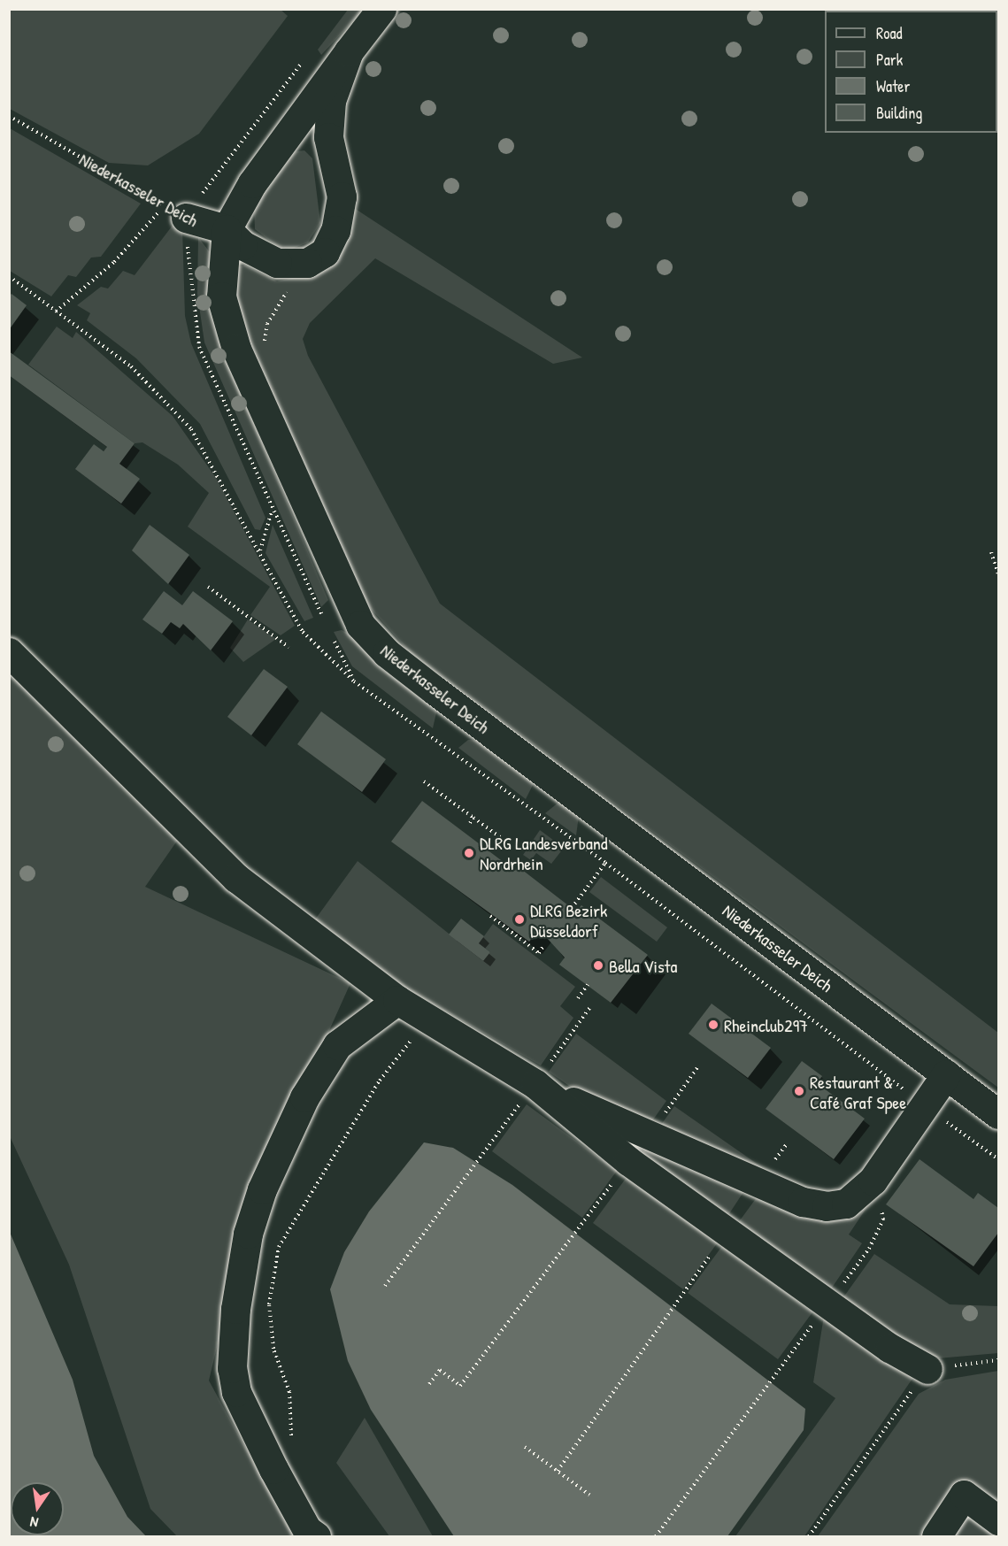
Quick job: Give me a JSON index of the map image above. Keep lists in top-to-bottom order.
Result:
{
  "streets": {
    "street": ["Niederkasseler Deich"]
  },
  "places": [
    "DLRG Landesverband Nordrhein",
    "DLRG Bezirk Düsseldorf",
    "Bella Vista",
    "Rheinclub297",
    "Restaurant & Café Graf Spee"
  ],
  "legend": [
    "Road",
    "Park",
    "Water",
    "Building"
  ],
  "north": "bottom"
}
